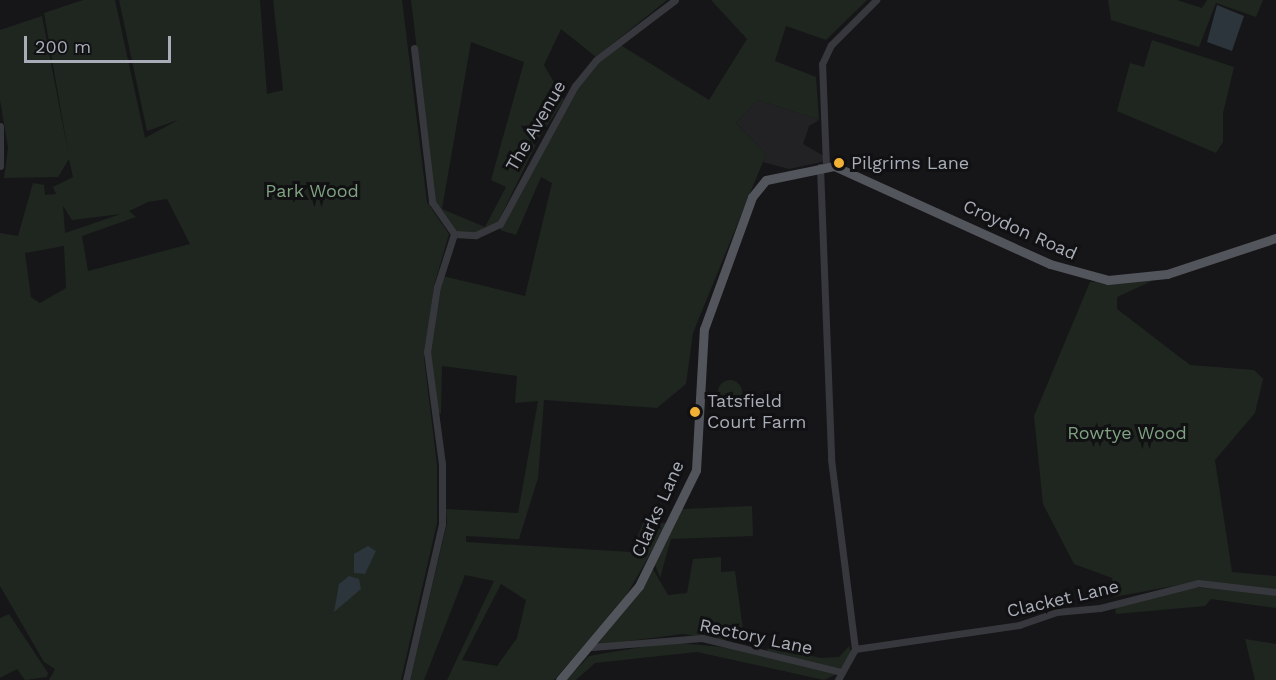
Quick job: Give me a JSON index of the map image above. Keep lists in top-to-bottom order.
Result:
{
  "streets": {
    "main road": ["Croydon Road", "Clarks Lane"],
    "street": ["The Avenue", "Clacket Lane", "Rectory Lane"]
  },
  "crossings": [
    ["Croydon Road", "Clarks Lane"],
    ["Clarks Lane", "Rectory Lane"]
  ],
  "parks": ["Park Wood", "Rowtye Wood"],
  "places": ["Pilgrims Lane", "Tatsfield Court Farm"],
  "scale_bar": "200 m"
}
